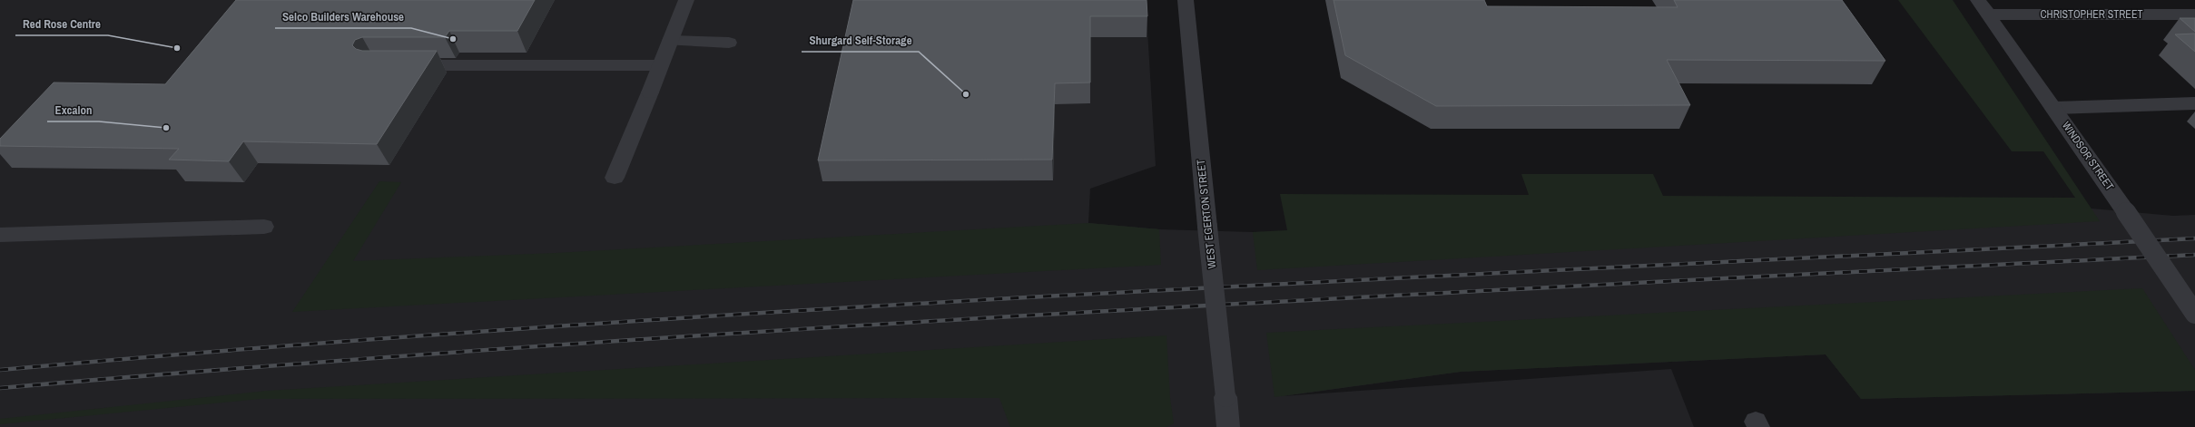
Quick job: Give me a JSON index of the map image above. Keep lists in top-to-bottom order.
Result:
{
  "streets": {
    "street": ["CHRISTOPHER STREET", "WINDSOR STREET", "WEST EGERTON STREET"]
  },
  "crossings": [
    ["CHRISTOPHER STREET", "WINDSOR STREET"]
  ],
  "places": [
    "Selco Builders Warehouse",
    "Red Rose Centre",
    "Shurgard Self-Storage",
    "Excalon"
  ]
}
